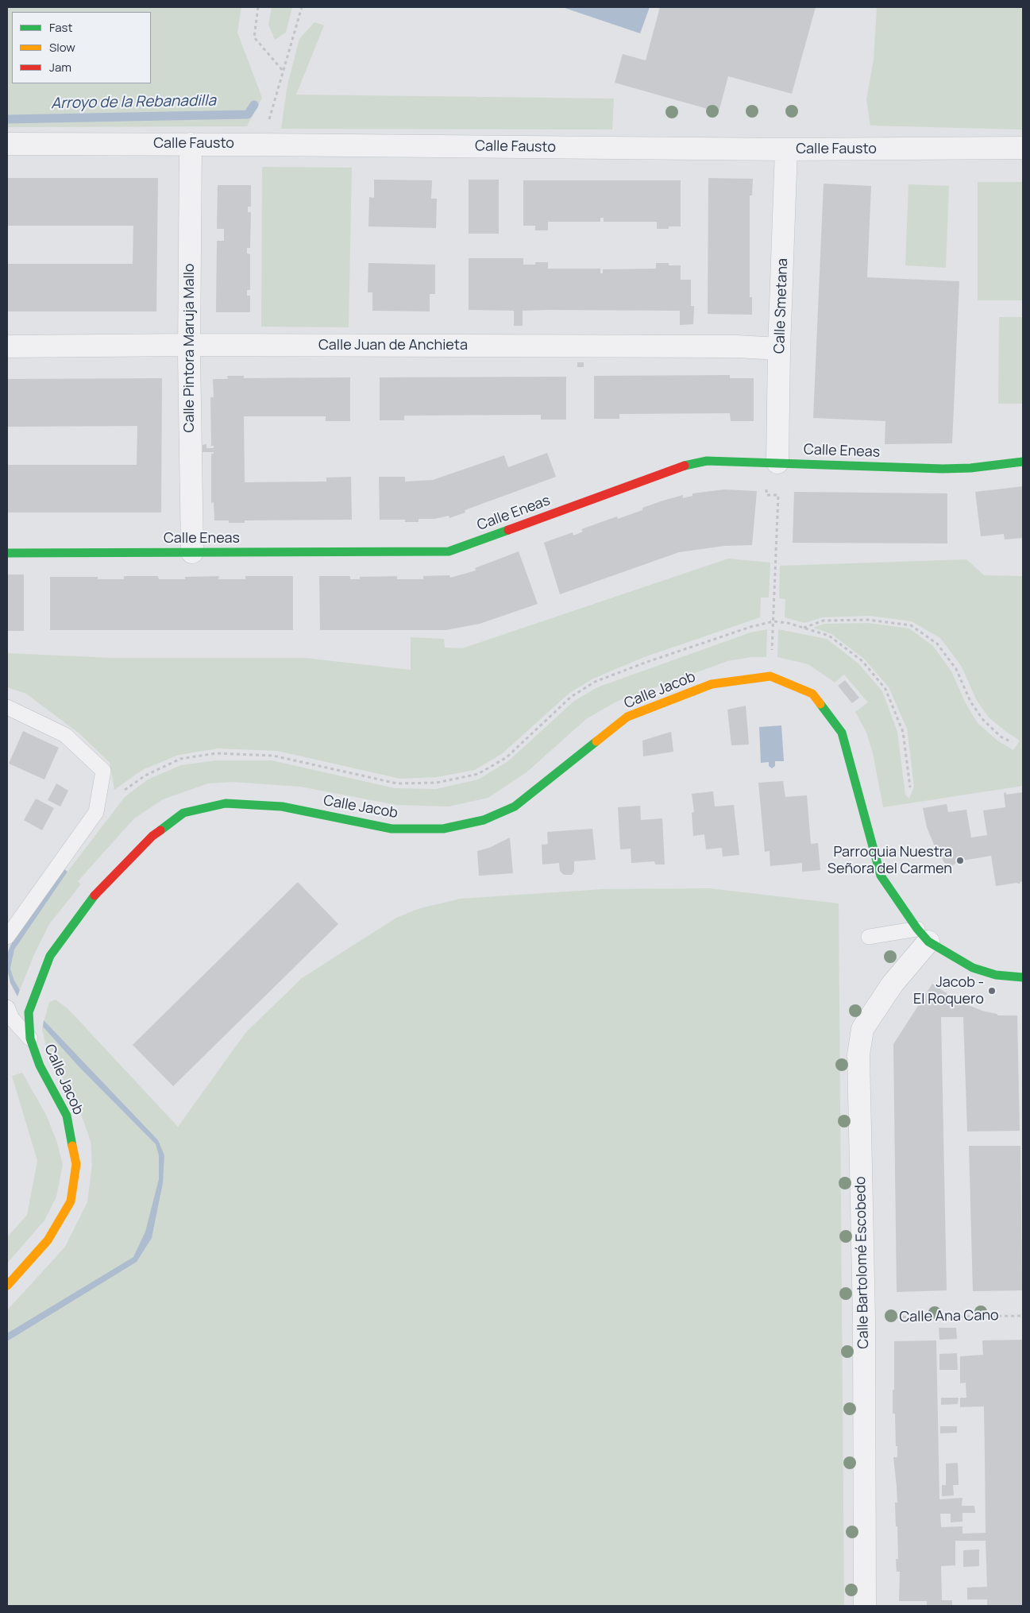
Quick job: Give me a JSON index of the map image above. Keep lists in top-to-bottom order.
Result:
{
  "streets": {
    "street": [
      "Calle Fausto",
      "Calle Smetana",
      "Calle Juan de Anchieta",
      "Calle Pintora Maruja Mallo",
      "Calle Eneas",
      "Calle Jacob",
      "Calle Bartolomé Escobedo"
    ],
    "path": ["Calle Ana Cano"]
  },
  "crossings": [
    ["Calle Fausto", "Calle Smetana"],
    ["Calle Fausto", "Calle Pintora Maruja Mallo"],
    ["Calle Smetana", "Calle Juan de Anchieta"],
    ["Calle Smetana", "Calle Eneas"],
    ["Calle Juan de Anchieta", "Calle Pintora Maruja Mallo"],
    ["Calle Pintora Maruja Mallo", "Calle Eneas"],
    ["Calle Jacob", "Calle Bartolomé Escobedo"]
  ],
  "water": ["Arroyo de la Rebanadilla"],
  "places": ["Parroquia Nuestra Señora del Carmen", "Jacob - El Roquero"],
  "legend": ["Fast", "Slow", "Jam"]
}
